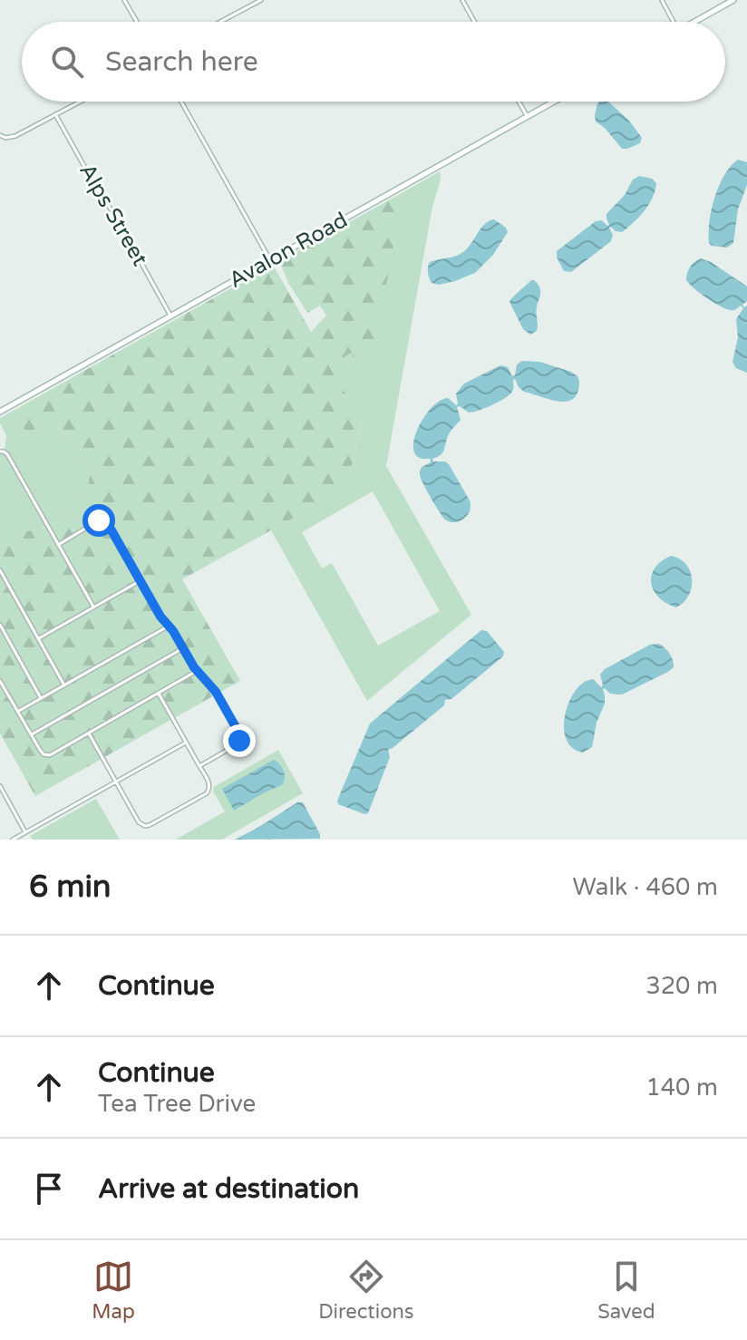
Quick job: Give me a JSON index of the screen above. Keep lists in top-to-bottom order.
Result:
{
  "streets": {
    "main road": ["Avalon Road"],
    "street": ["Alps Street"]
  },
  "crossings": [
    ["Alps Street", "Avalon Road"]
  ],
  "page": {
    "search": "Search here",
    "heading": ["6 min", "Walk · 460 m"],
    "list": [
      ["Continue", "320 m"],
      ["Continue", "Tea Tree Drive", "140 m"],
      "Arrive at destination"
    ],
    "nav": ["Map", "Directions", "Saved"]
  }
}
